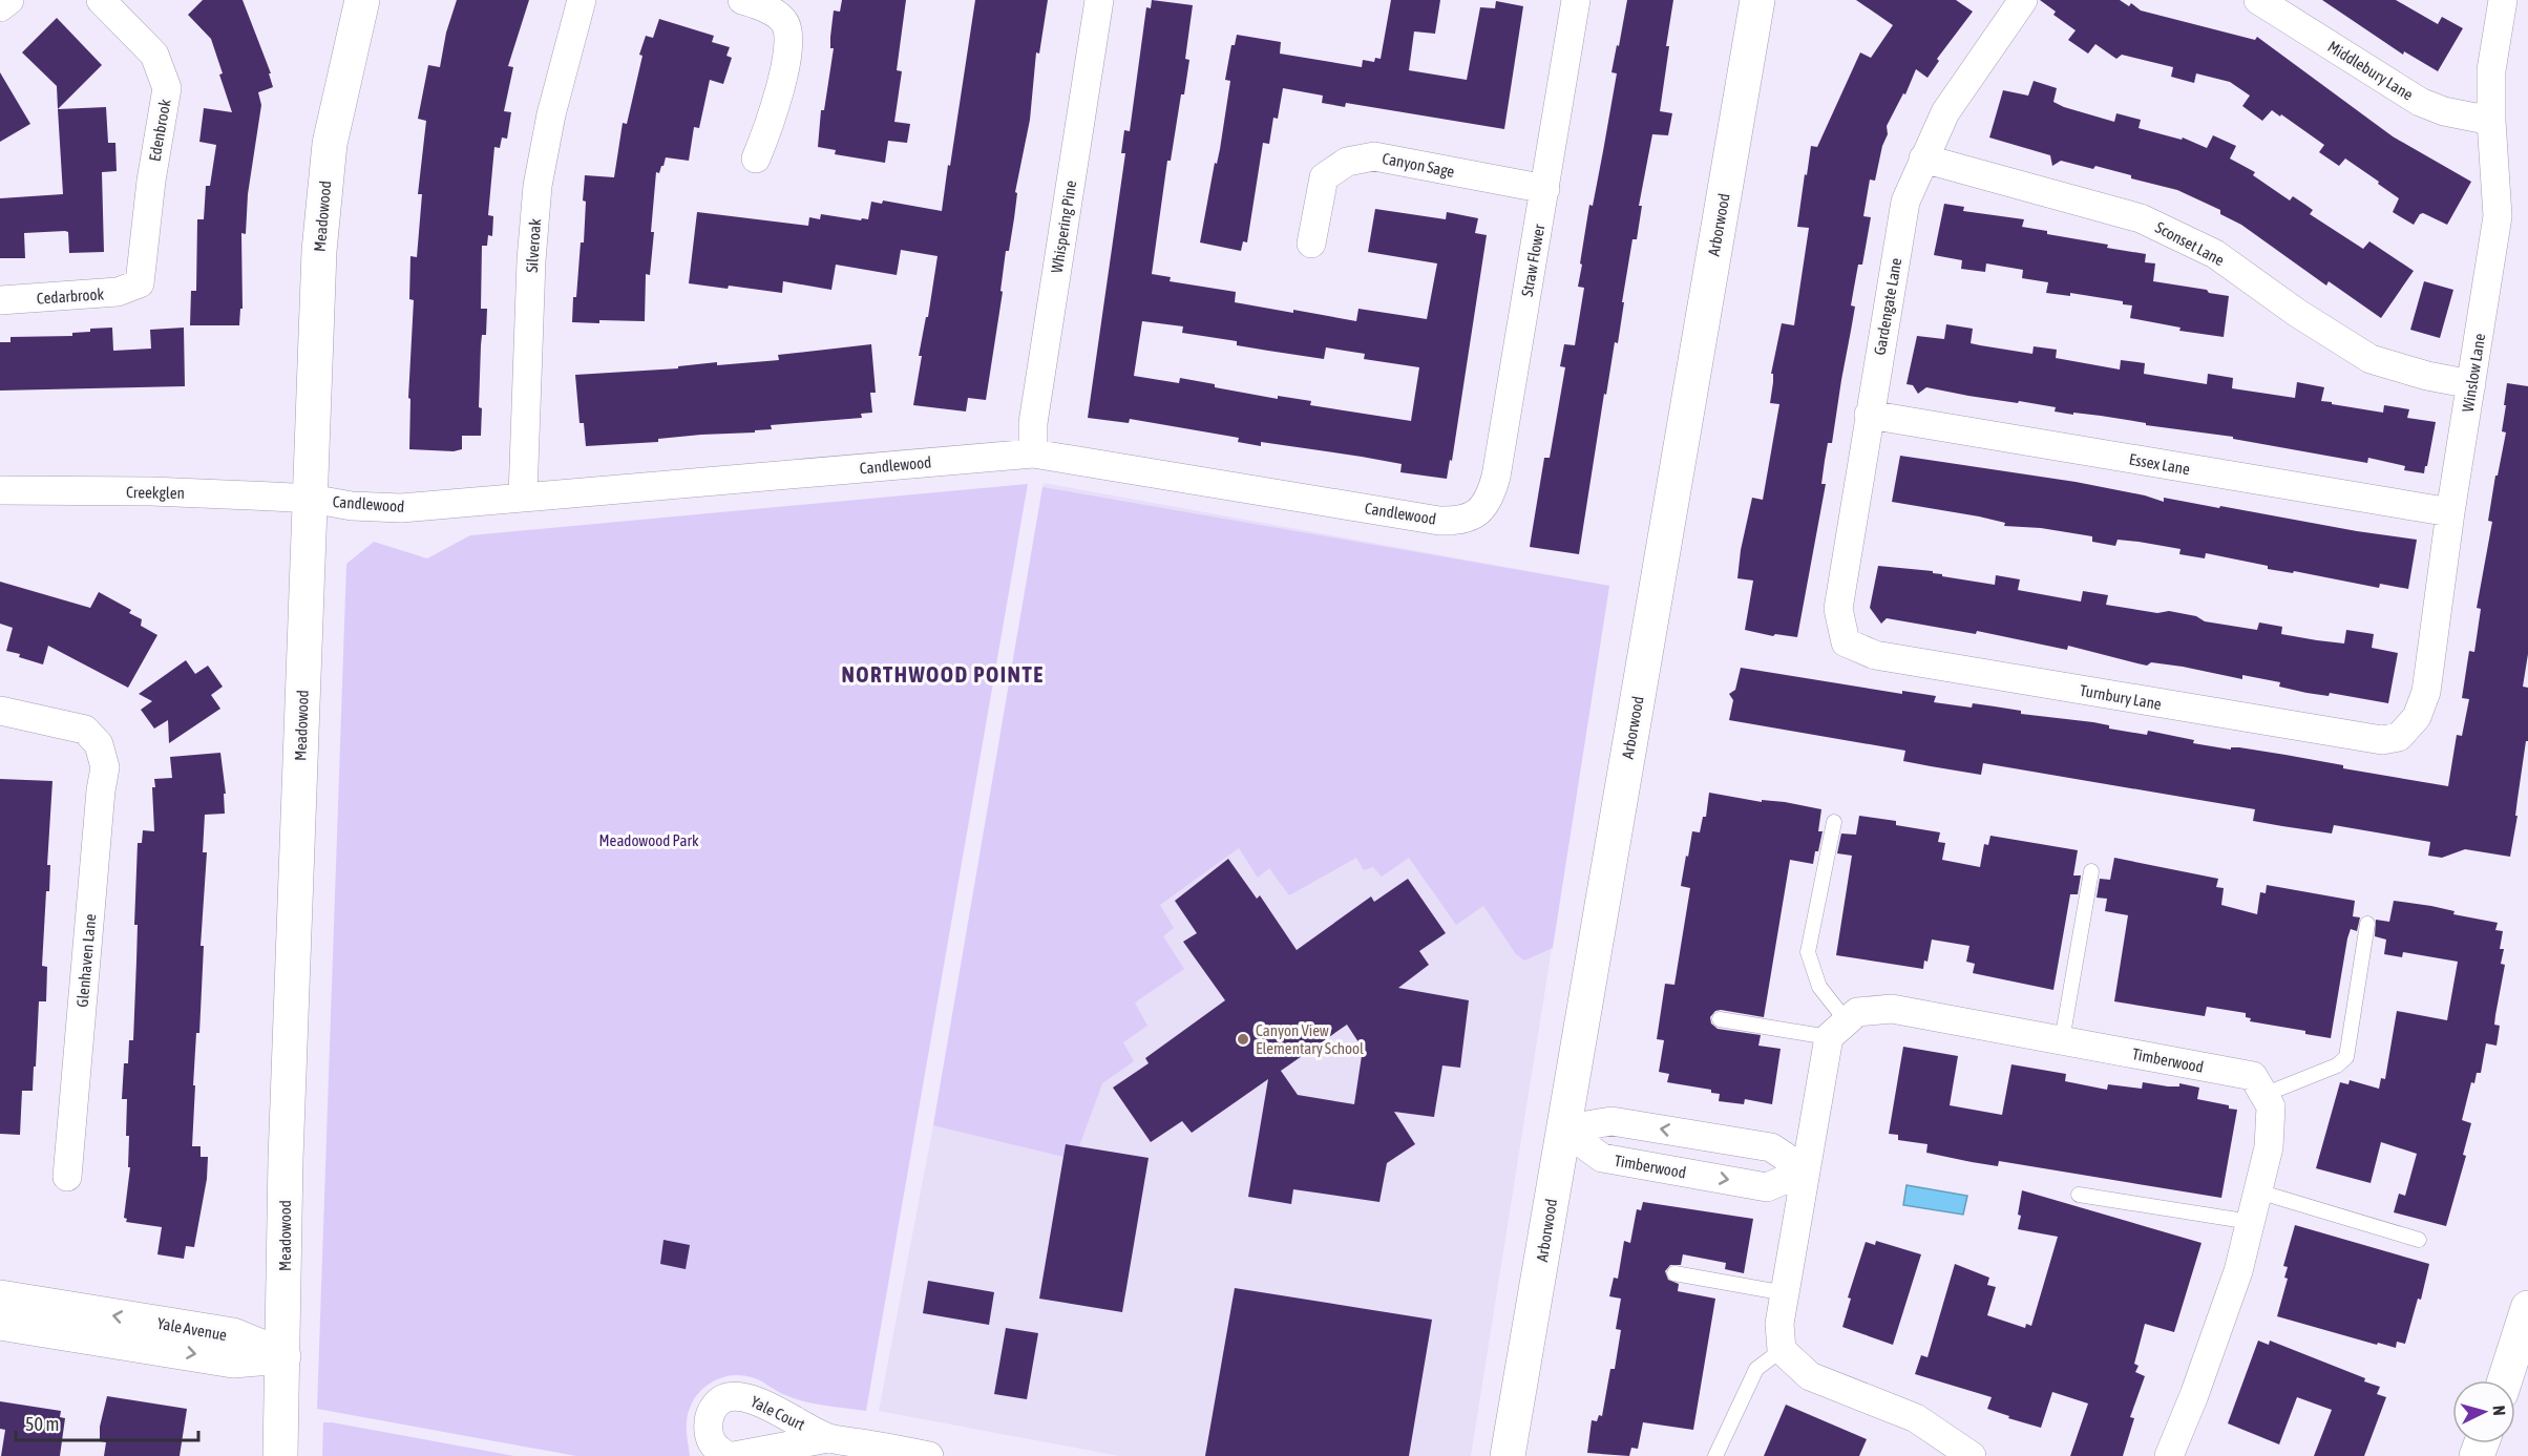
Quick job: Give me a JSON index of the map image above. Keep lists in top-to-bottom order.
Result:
{
  "streets": {
    "main road": ["Meadowood", "Arborwood", "Yale Avenue"],
    "street": [
      "Middlebury Lane",
      "Edenbrook",
      "Canyon Sage",
      "Whispering Pine",
      "Sconset Lane",
      "Silveroak",
      "Straw Flower",
      "Cedarbrook",
      "Gardengate Lane",
      "Winslow Lane",
      "Essex Lane",
      "Candlewood",
      "Creekglen",
      "Turnbury Lane",
      "Glenhaven Lane",
      "Timberwood",
      "Yale Court"
    ]
  },
  "crossings": [
    ["Middlebury Lane", "Winslow Lane"],
    ["Edenbrook", "Cedarbrook"],
    ["Canyon Sage", "Straw Flower"],
    ["Meadowood", "Candlewood"],
    ["Meadowood", "Creekglen"],
    ["Meadowood", "Yale Avenue"],
    ["Arborwood", "Timberwood"],
    ["Whispering Pine", "Candlewood"],
    ["Sconset Lane", "Gardengate Lane"],
    ["Sconset Lane", "Winslow Lane"],
    ["Silveroak", "Candlewood"],
    ["Straw Flower", "Candlewood"],
    ["Gardengate Lane", "Essex Lane"],
    ["Gardengate Lane", "Turnbury Lane"],
    ["Winslow Lane", "Essex Lane"],
    ["Winslow Lane", "Turnbury Lane"],
    ["Candlewood", "Creekglen"]
  ],
  "districts": ["NORTHWOOD POINTE"],
  "parks": ["Meadowood Park"],
  "places": ["Canyon View Elementary School"],
  "scale_bar": "50 m",
  "north": "right"
}
